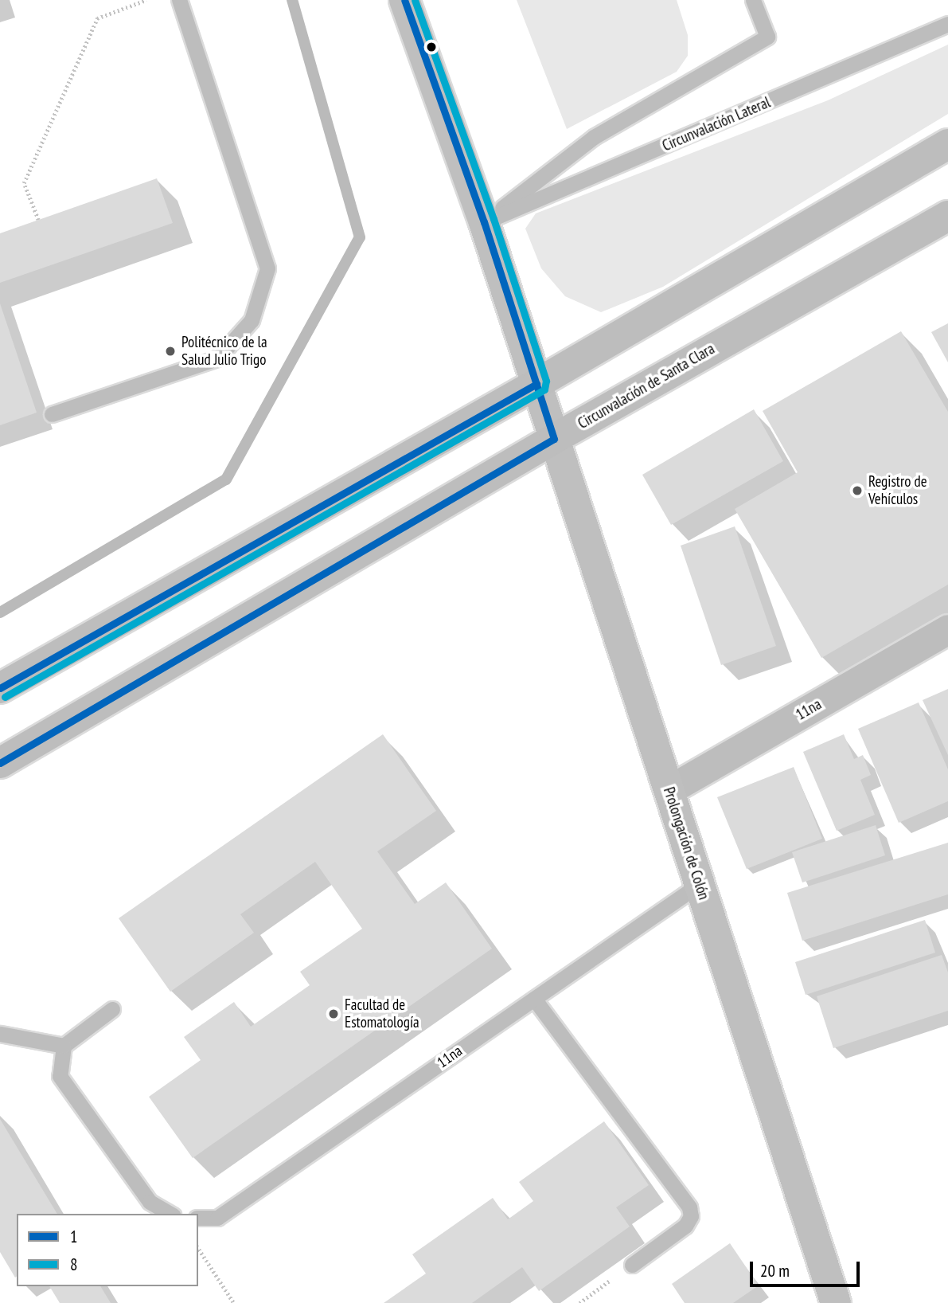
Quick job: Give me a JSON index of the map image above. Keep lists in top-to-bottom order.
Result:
{
  "streets": {
    "highway": ["Circunvalación de Santa Clara"],
    "main road": ["Prolongación de Colón"],
    "street": ["11na"],
    "lane": ["Circunvalación Lateral"]
  },
  "crossings": [
    ["Circunvalación Lateral", "Prolongación de Colón"],
    ["Circunvalación de Santa Clara", "Prolongación de Colón"],
    ["11na", "Prolongación de Colón"]
  ],
  "places": ["Politécnico de la Salud Julio Trigo", "Registro de Vehículos", "Facultad de Estomatología"],
  "lines": ["transit line 1", "transit line 8"],
  "legend": ["1", "8"],
  "scale_bar": "20 m"
}
